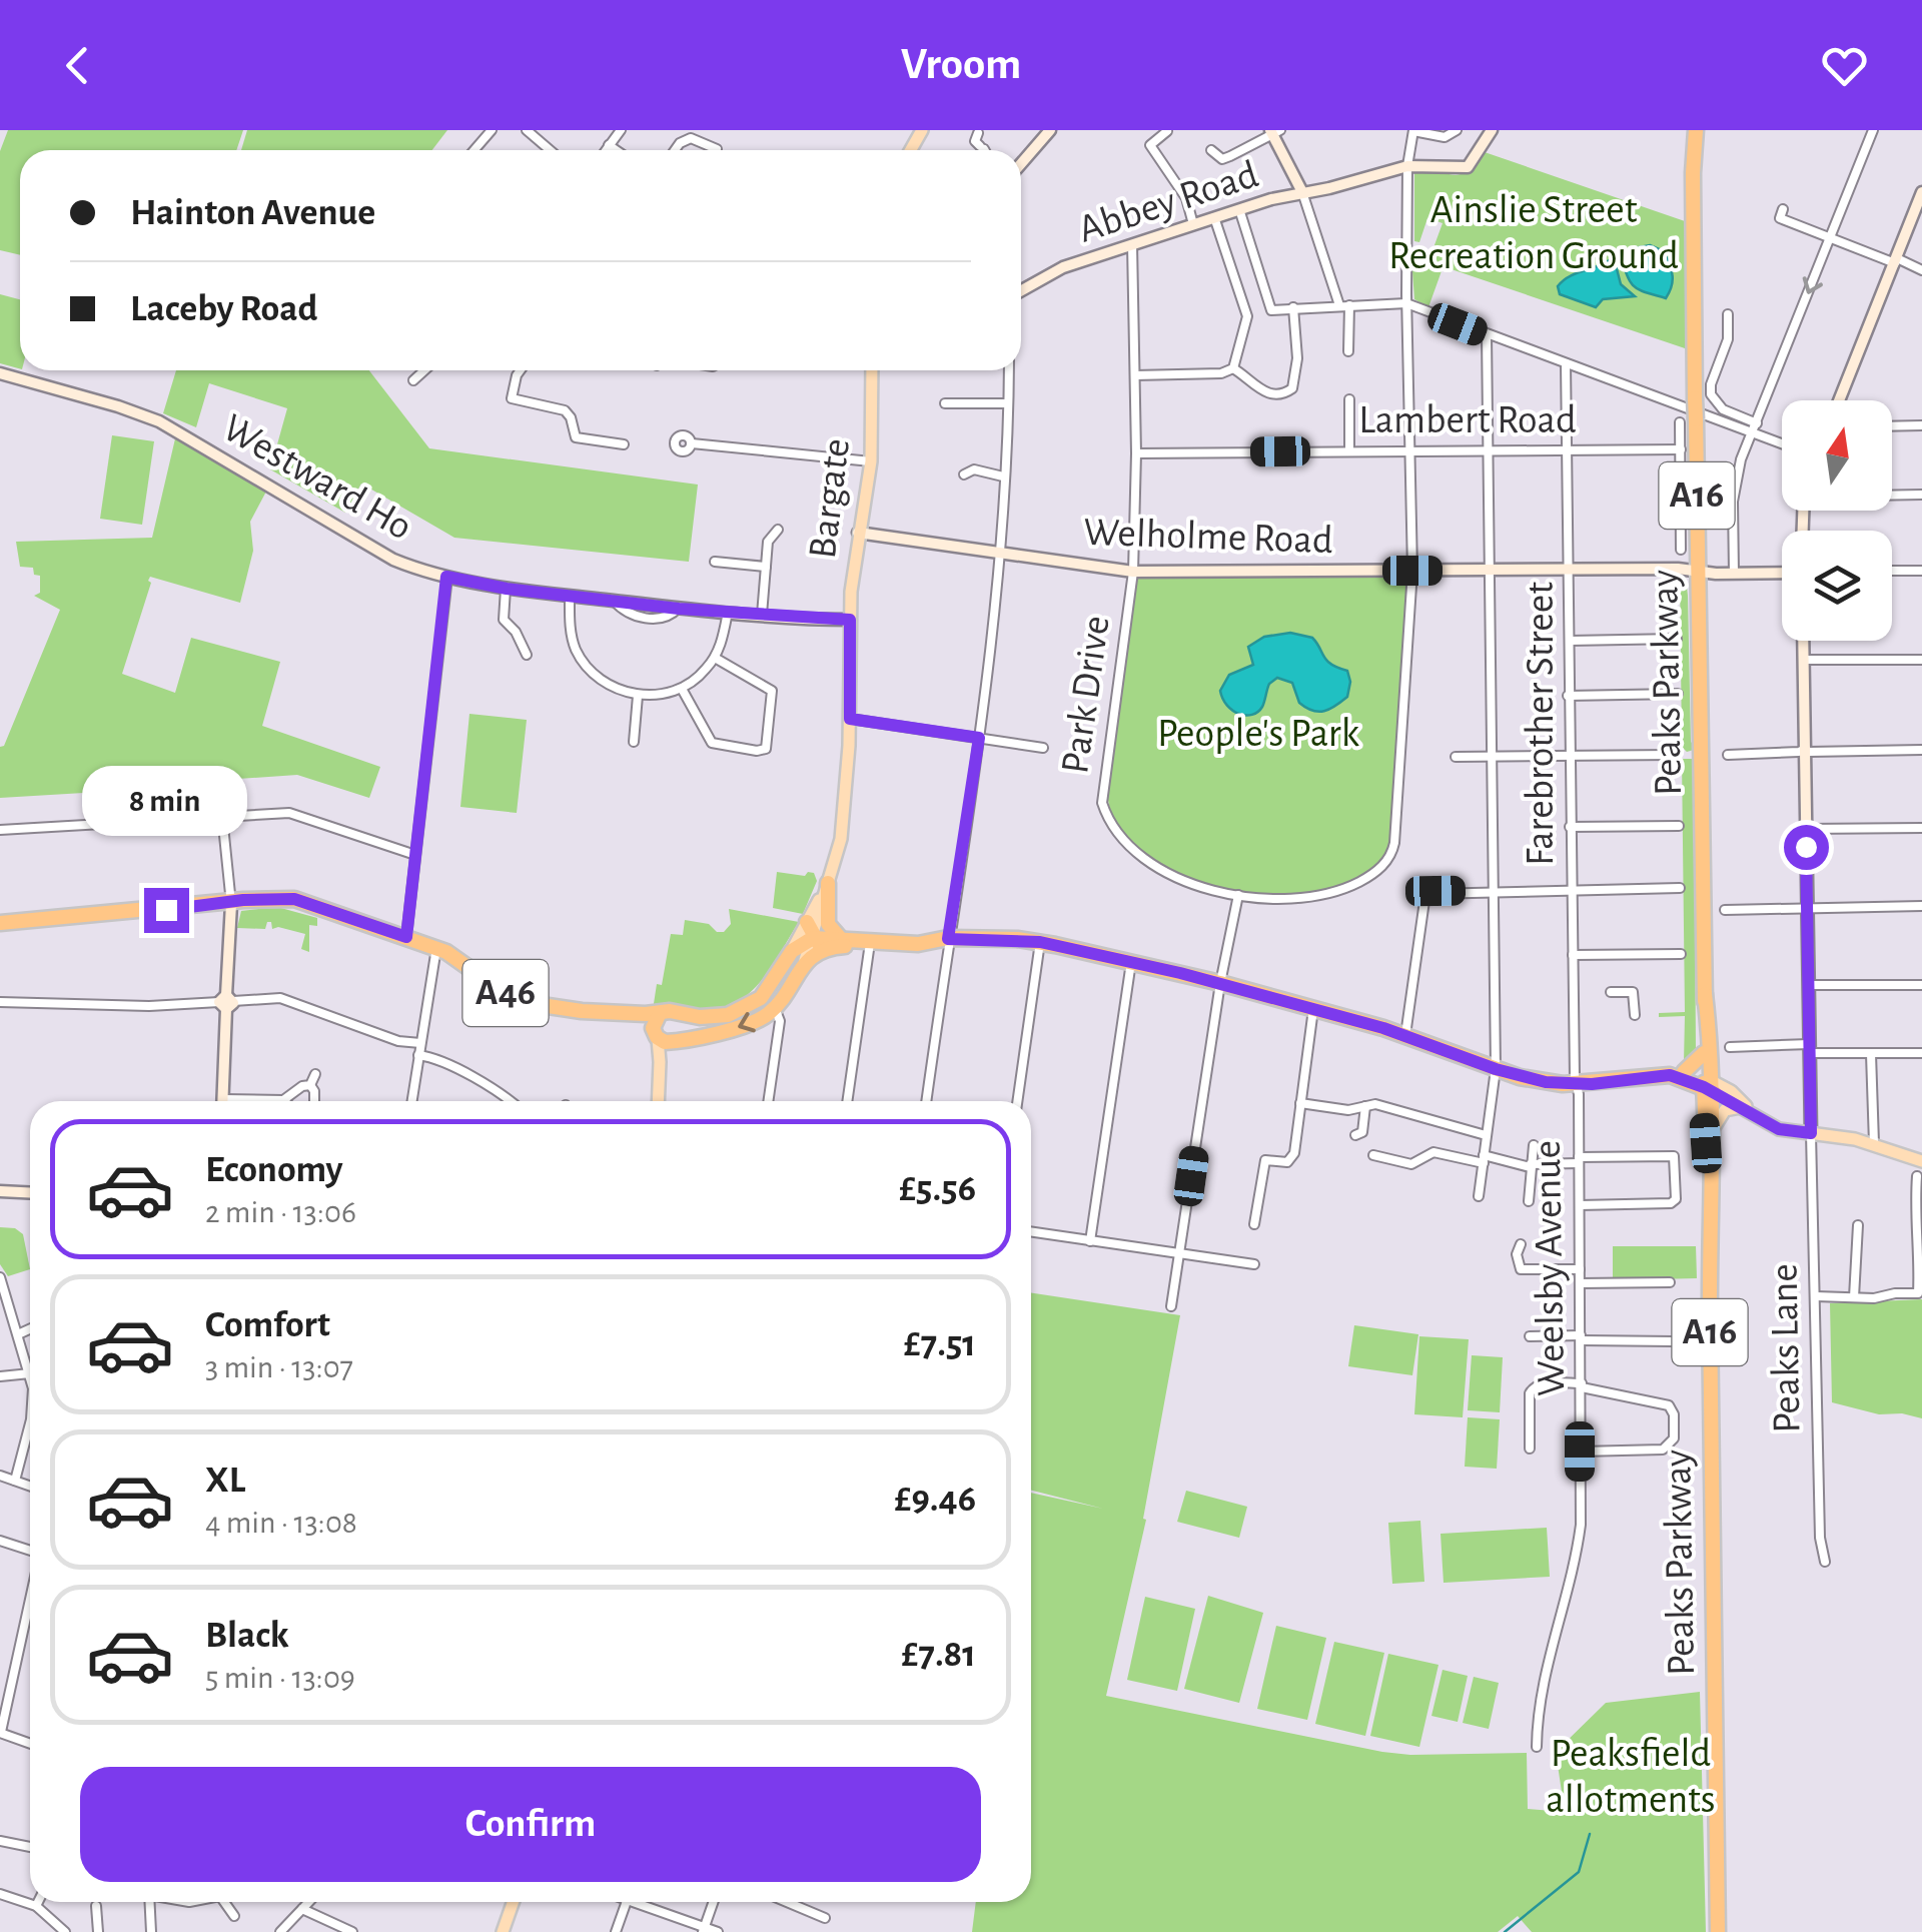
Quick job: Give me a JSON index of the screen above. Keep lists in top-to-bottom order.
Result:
{
  "streets": {
    "highway": [
      "A16",
      "Bargate",
      "Peaks Parkway",
      "A46"
    ],
    "main road": ["Abbey Road", "Westward Ho", "Welholme Road"],
    "street": [
      "Lambert Road",
      "Park Drive",
      "Farebrother Street",
      "Weelsby Avenue",
      "Peaks Lane"
    ]
  },
  "crossings": [
    ["Lambert Road", "Farebrother Street"],
    ["Westward Ho", "Bargate"],
    ["Bargate", "Welholme Road"],
    ["Bargate", "A46"],
    ["Welholme Road", "Peaks Parkway"],
    ["Welholme Road", "Park Drive"],
    ["Welholme Road", "Farebrother Street"],
    ["Farebrother Street", "Weelsby Avenue"]
  ],
  "parks": ["Ainslie Street Recreation Ground", "People's Park", "Peaksfield allotments"],
  "north": "top",
  "page": {
    "header": "Vroom",
    "banner": ["Hainton Avenue", "Laceby Road"],
    "bubble": "8 min",
    "list": [
      {
        "name": "Economy",
        "note": "2 min · 13:06",
        "value": "£5.56"
      },
      {
        "name": "Comfort",
        "note": "3 min · 13:07",
        "value": "£7.51"
      },
      {
        "name": "XL",
        "note": "4 min · 13:08",
        "value": "£9.46"
      },
      {
        "name": "Black",
        "note": "5 min · 13:09",
        "value": "£7.81"
      }
    ],
    "buttons": "Confirm"
  }
}
